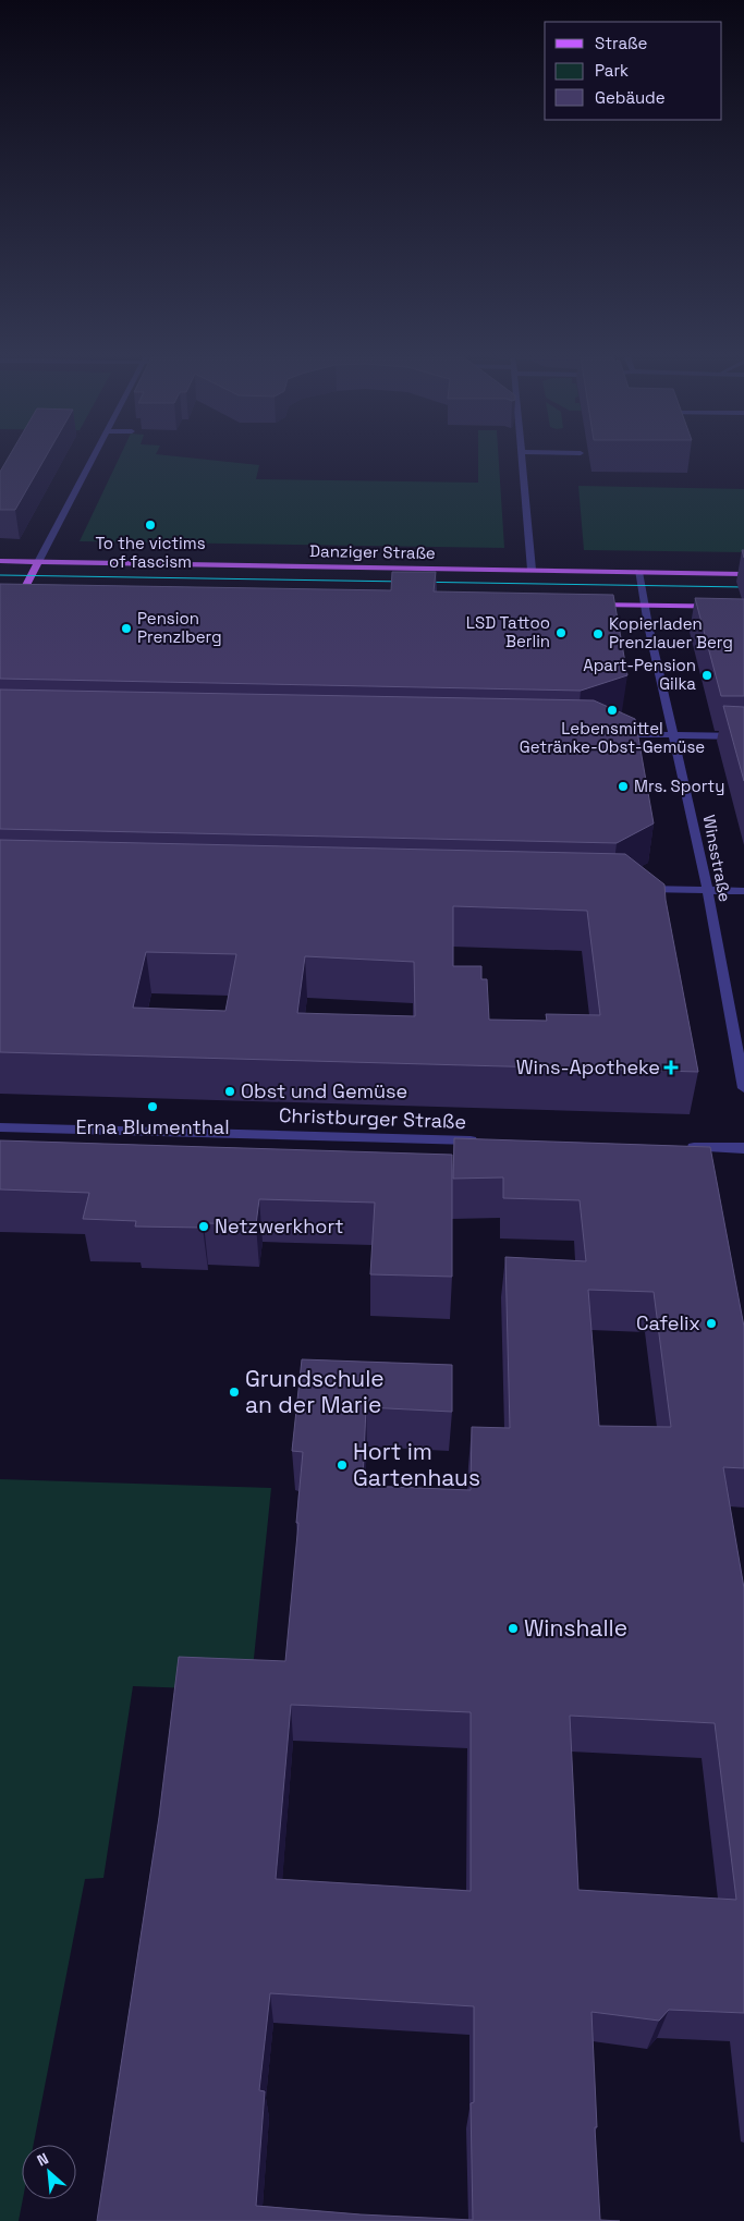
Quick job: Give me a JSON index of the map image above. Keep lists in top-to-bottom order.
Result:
{
  "streets": {
    "main road": ["Danziger Straße"],
    "street": ["Winsstraße", "Christburger Straße"]
  },
  "crossings": [
    ["Danziger Straße", "Winsstraße"]
  ],
  "places": {
    "other": [
      "To the victims of fascism",
      "Pension Prenzlberg",
      "LSD Tattoo Berlin",
      "Kopierladen Prenzlauer Berg",
      "Apart-Pension Gilka",
      "Lebensmittel Getränke-Obst-Gemüse",
      "Mrs. Sporty",
      "Obst und Gemüse",
      "Erna Blumenthal",
      "Netzwerkhort",
      "Cafelix",
      "Grundschule an der Marie",
      "Hort im Gartenhaus",
      "Winshalle"
    ],
    "health": ["Wins-Apotheke"]
  },
  "legend": ["Straße", "Park", "Gebäude"],
  "north": "top left"
}
